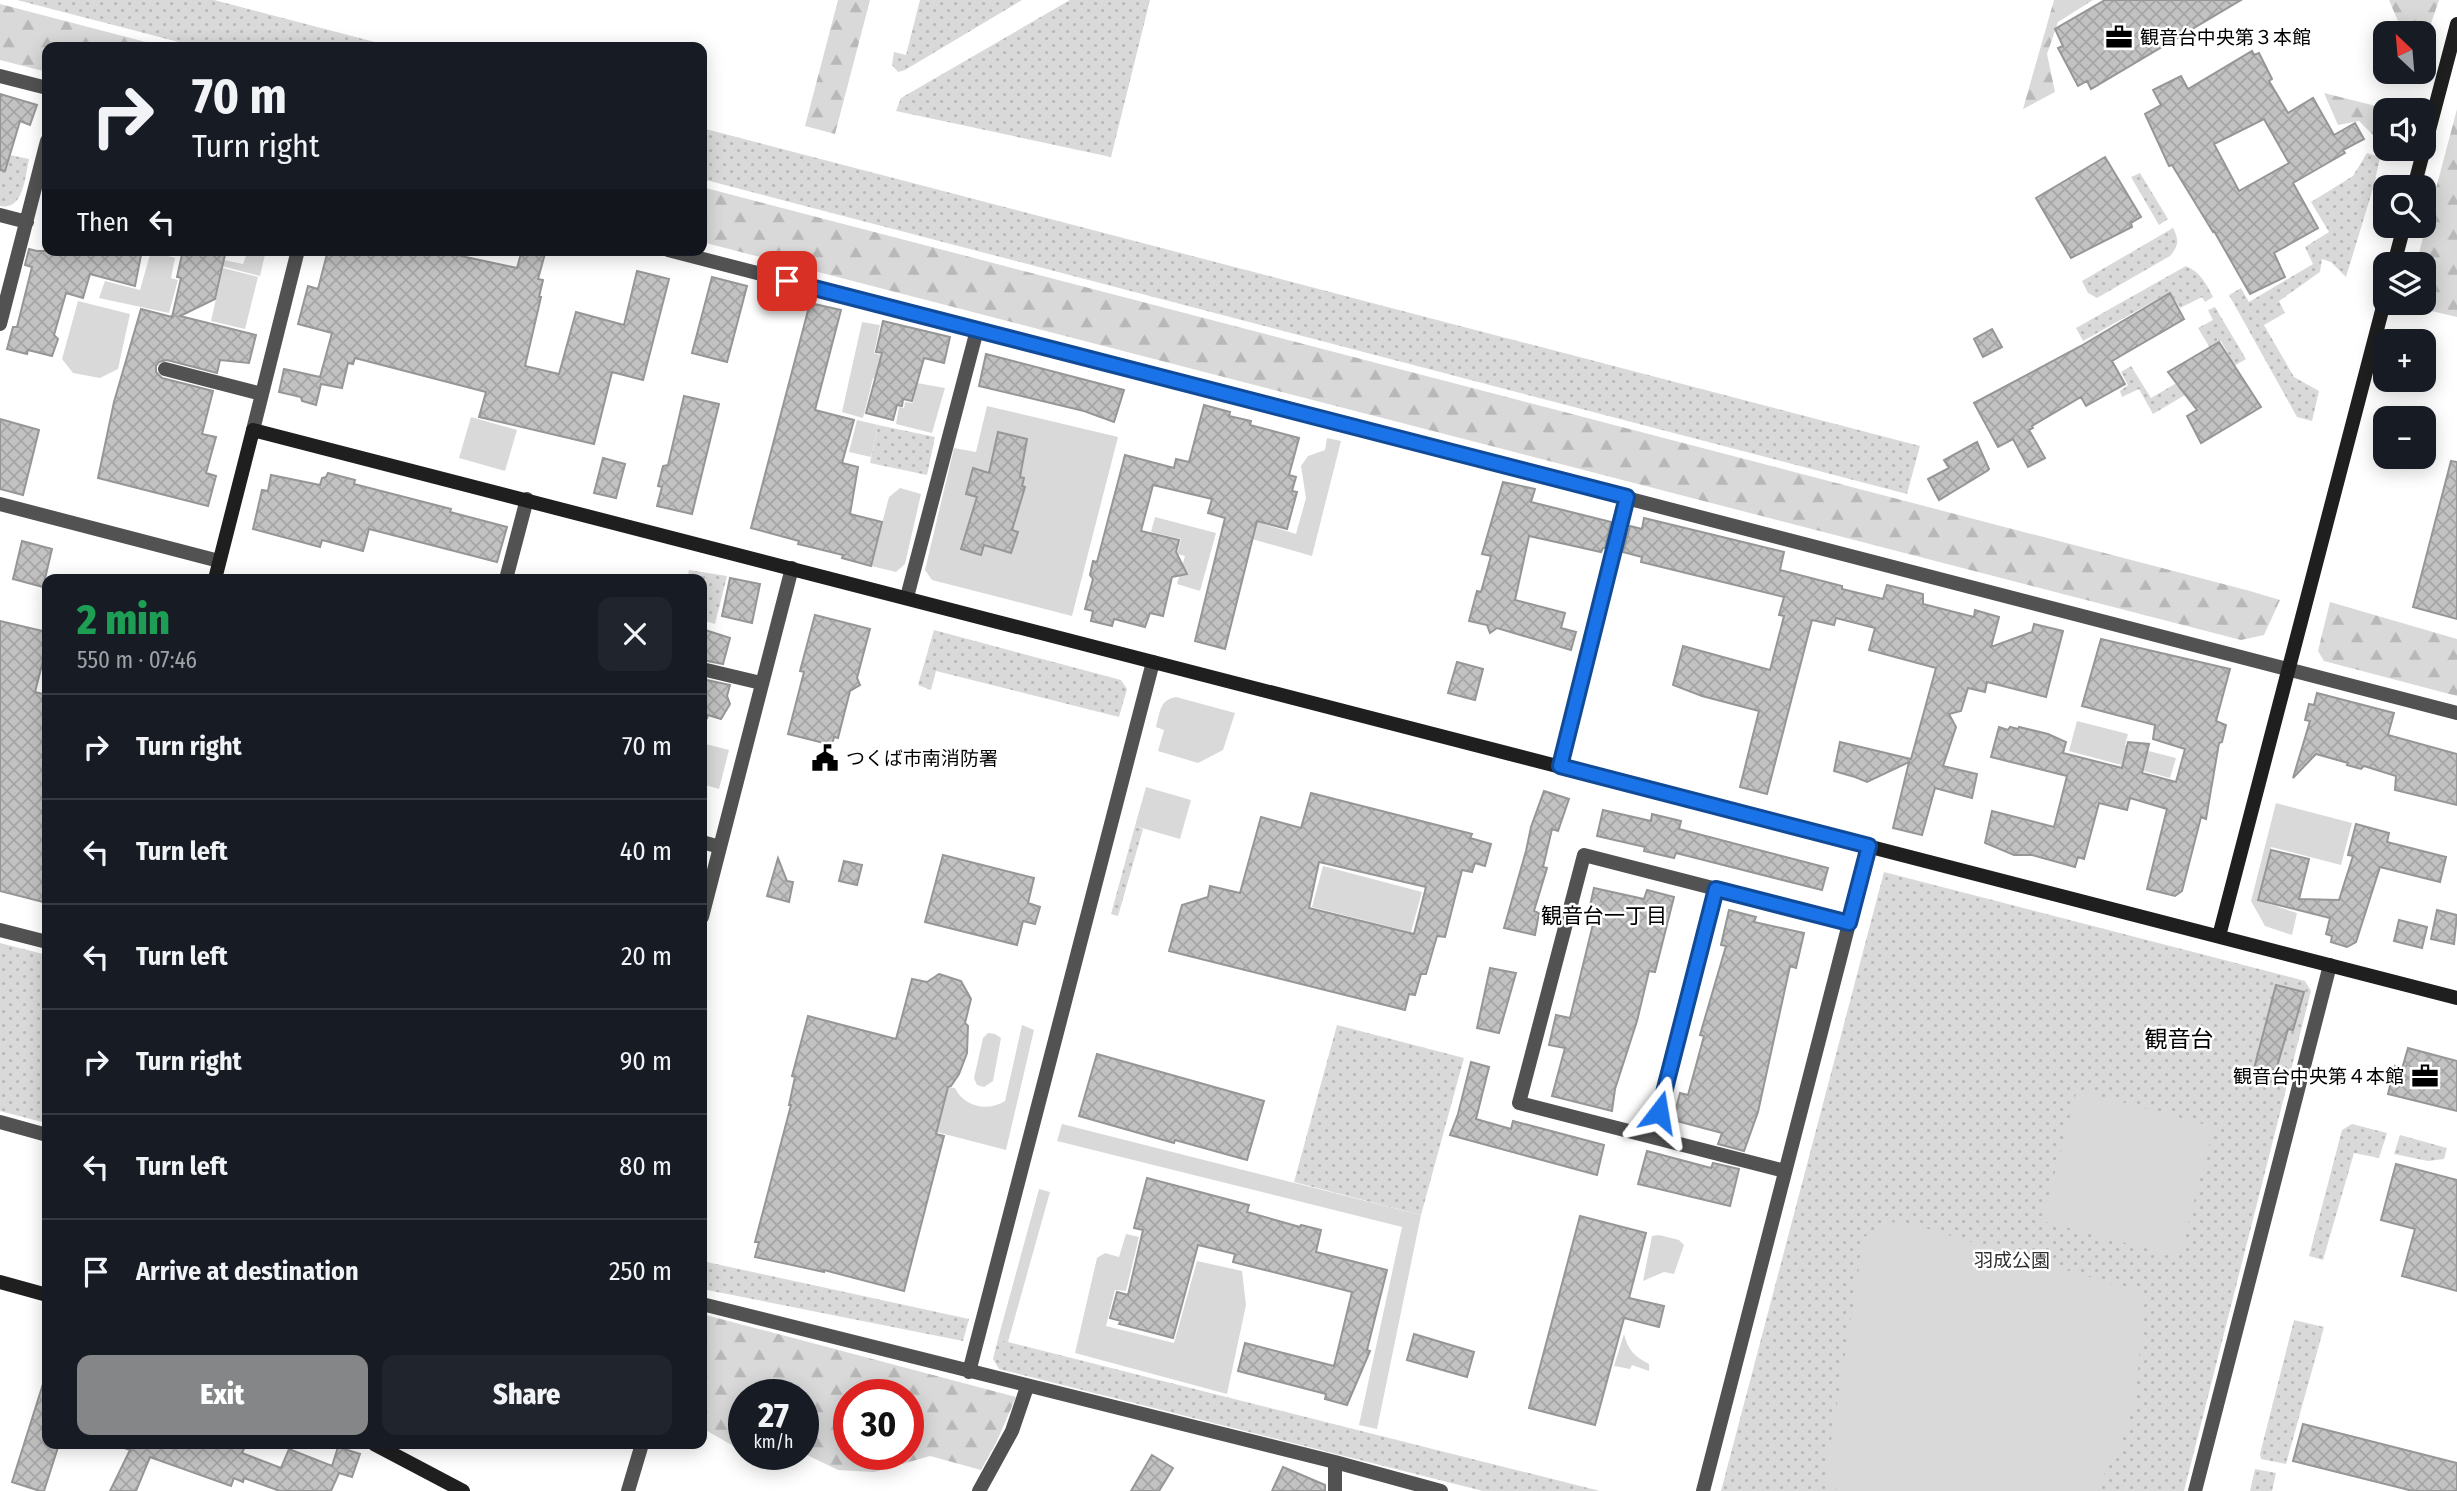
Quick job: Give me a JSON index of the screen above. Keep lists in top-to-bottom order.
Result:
{
  "districts": ["観音台一丁目", "観音台"],
  "parks": ["羽成公園"],
  "places": {
    "office": ["観音台中央第３本館", "観音台中央第４本館"],
    "public building": ["つくば市南消防署"]
  },
  "north": "top left",
  "page": {
    "map_buttons": ["+", "−"],
    "turn": ["70 m", "Turn right"],
    "then": "Then",
    "heading": ["2 min", "550 m · 07:46"],
    "list": [
      {
        "name": "Turn right",
        "value": "70 m"
      },
      {
        "name": "Turn left",
        "value": "40 m"
      },
      {
        "name": "Turn left",
        "value": "20 m"
      },
      {
        "name": "Turn right",
        "value": "90 m"
      },
      {
        "name": "Turn left",
        "value": "80 m"
      },
      {
        "name": "Arrive at destination",
        "value": "250 m"
      }
    ],
    "buttons": ["Exit", "Share"],
    "speed": "27 km/h",
    "limit": "30"
  }
}
